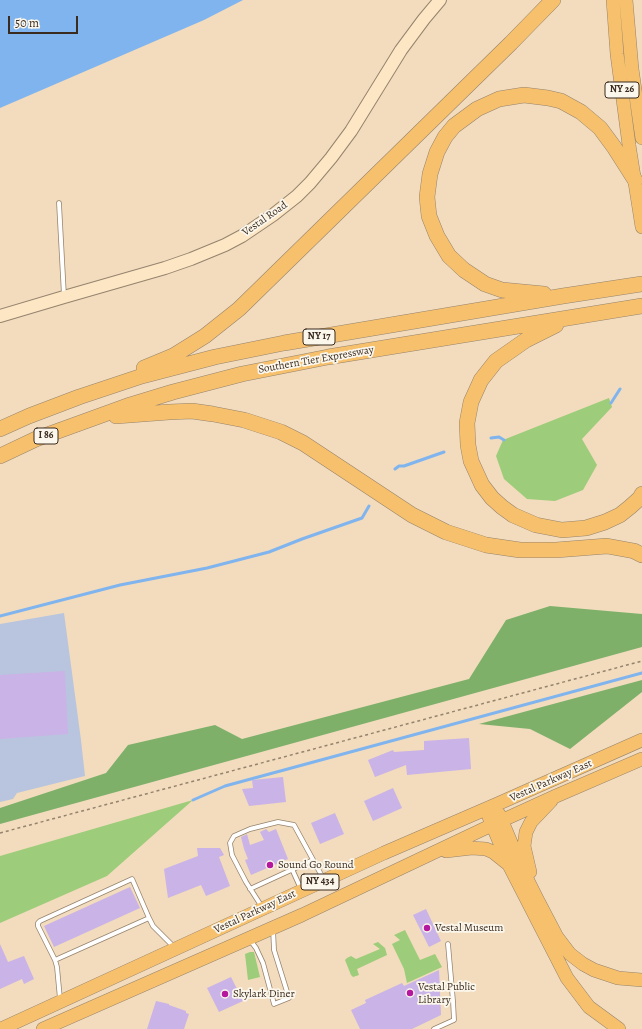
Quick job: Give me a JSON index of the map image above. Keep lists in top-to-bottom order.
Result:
{
  "streets": {
    "highway": ["NY 17", "Southern Tier Expressway", "I 86"],
    "main road": ["NY 26", "Vestal Parkway East", "NY 434"],
    "street": ["Vestal Road"]
  },
  "places": [
    "Sound Go Round",
    "Vestal Museum",
    "Vestal Public Library",
    "Skylark Diner"
  ],
  "scale_bar": "50 m"
}
